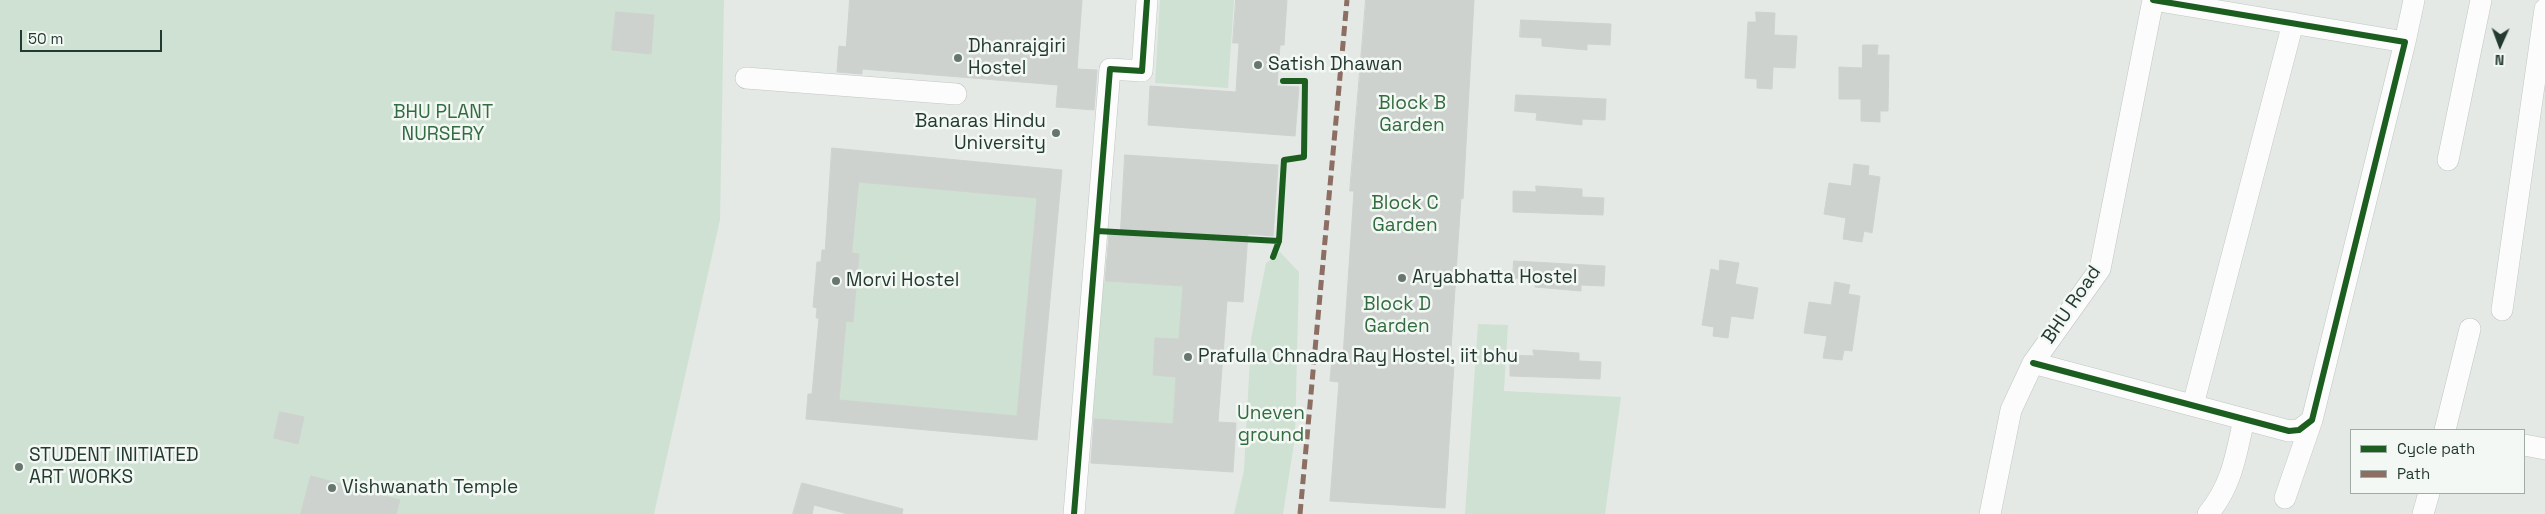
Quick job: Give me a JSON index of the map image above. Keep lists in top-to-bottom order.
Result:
{
  "streets": {
    "street": ["BHU Road"]
  },
  "parks": [
    "Block B Garden",
    "BHU PLANT NURSERY",
    "Block C Garden",
    "Block D Garden",
    "Uneven ground"
  ],
  "places": [
    "Dhanrajgiri Hostel",
    "Satish Dhawan",
    "Banaras Hindu University",
    "Aryabhatta Hostel",
    "Morvi Hostel",
    "Prafulla Chnadra Ray Hostel, iit bhu",
    "STUDENT INITIATED ART WORKS",
    "Vishwanath Temple"
  ],
  "legend": ["Cycle path", "Path"],
  "scale_bar": "50 m",
  "north": "bottom"
}
